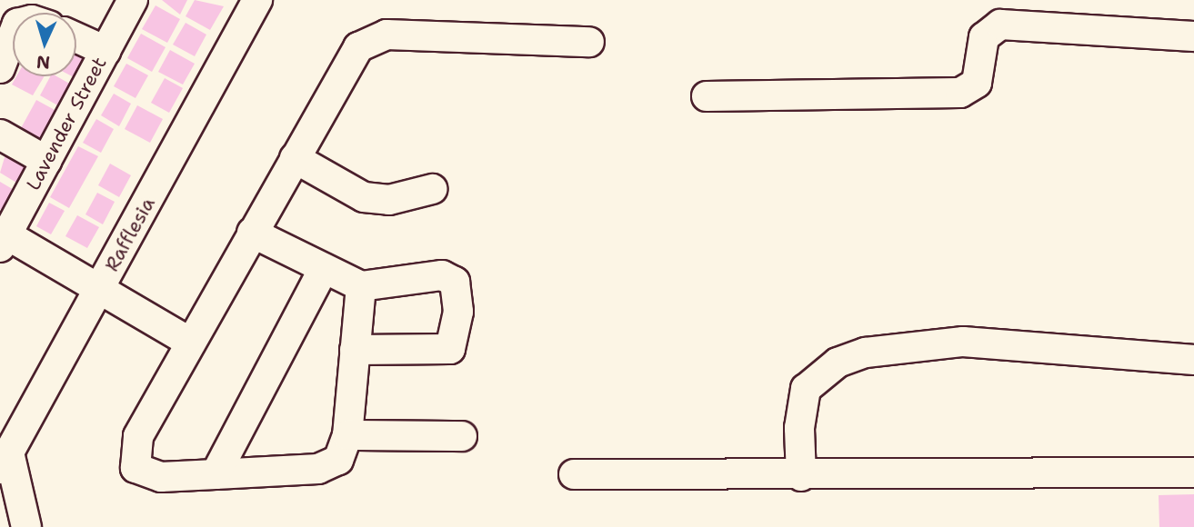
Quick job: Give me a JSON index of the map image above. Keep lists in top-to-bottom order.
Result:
{
  "streets": {
    "street": ["Lavender Street", "Rafflesia"]
  },
  "north": "bottom"
}
